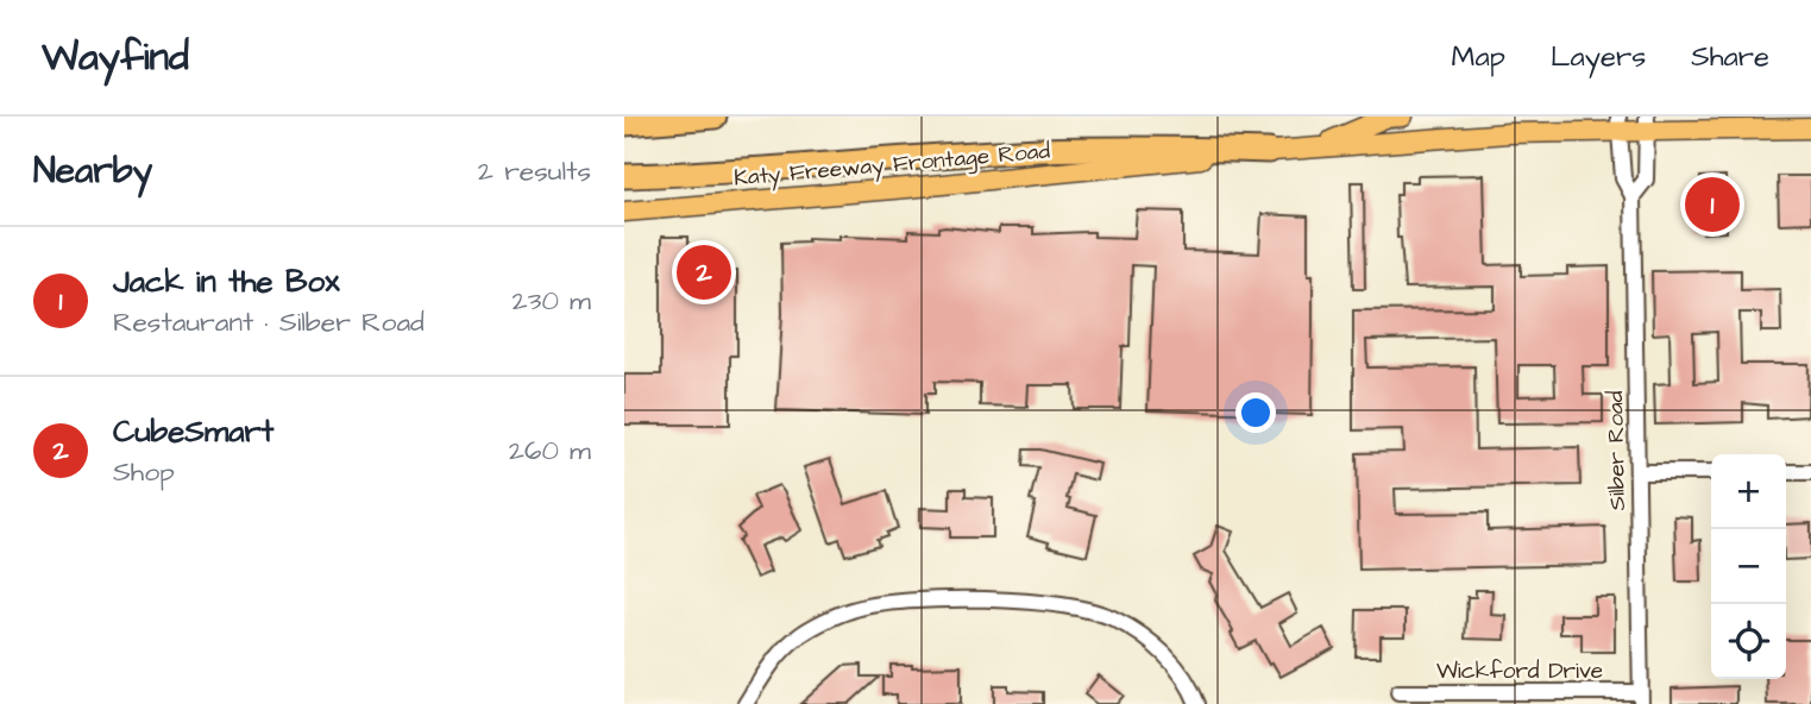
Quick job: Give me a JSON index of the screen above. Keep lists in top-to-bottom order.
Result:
{
  "streets": {
    "main road": ["Katy Freeway Frontage Road"],
    "street": ["Silber Road", "Wickford Drive"]
  },
  "crossings": [
    ["Katy Freeway Frontage Road", "Silber Road"],
    ["Silber Road", "Wickford Drive"]
  ],
  "page": {
    "header": "Wayfind",
    "nav": ["Map", "Layers", "Share"],
    "heading": ["Nearby", "2 results"],
    "pins": ["1", "2"],
    "list": [
      {
        "mark": "1",
        "name": "Jack in the Box",
        "note": "Restaurant · Silber Road",
        "value": "230 m"
      },
      {
        "mark": "2",
        "name": "CubeSmart",
        "note": "Shop",
        "value": "260 m"
      }
    ],
    "map_buttons": ["+", "−"]
  }
}
